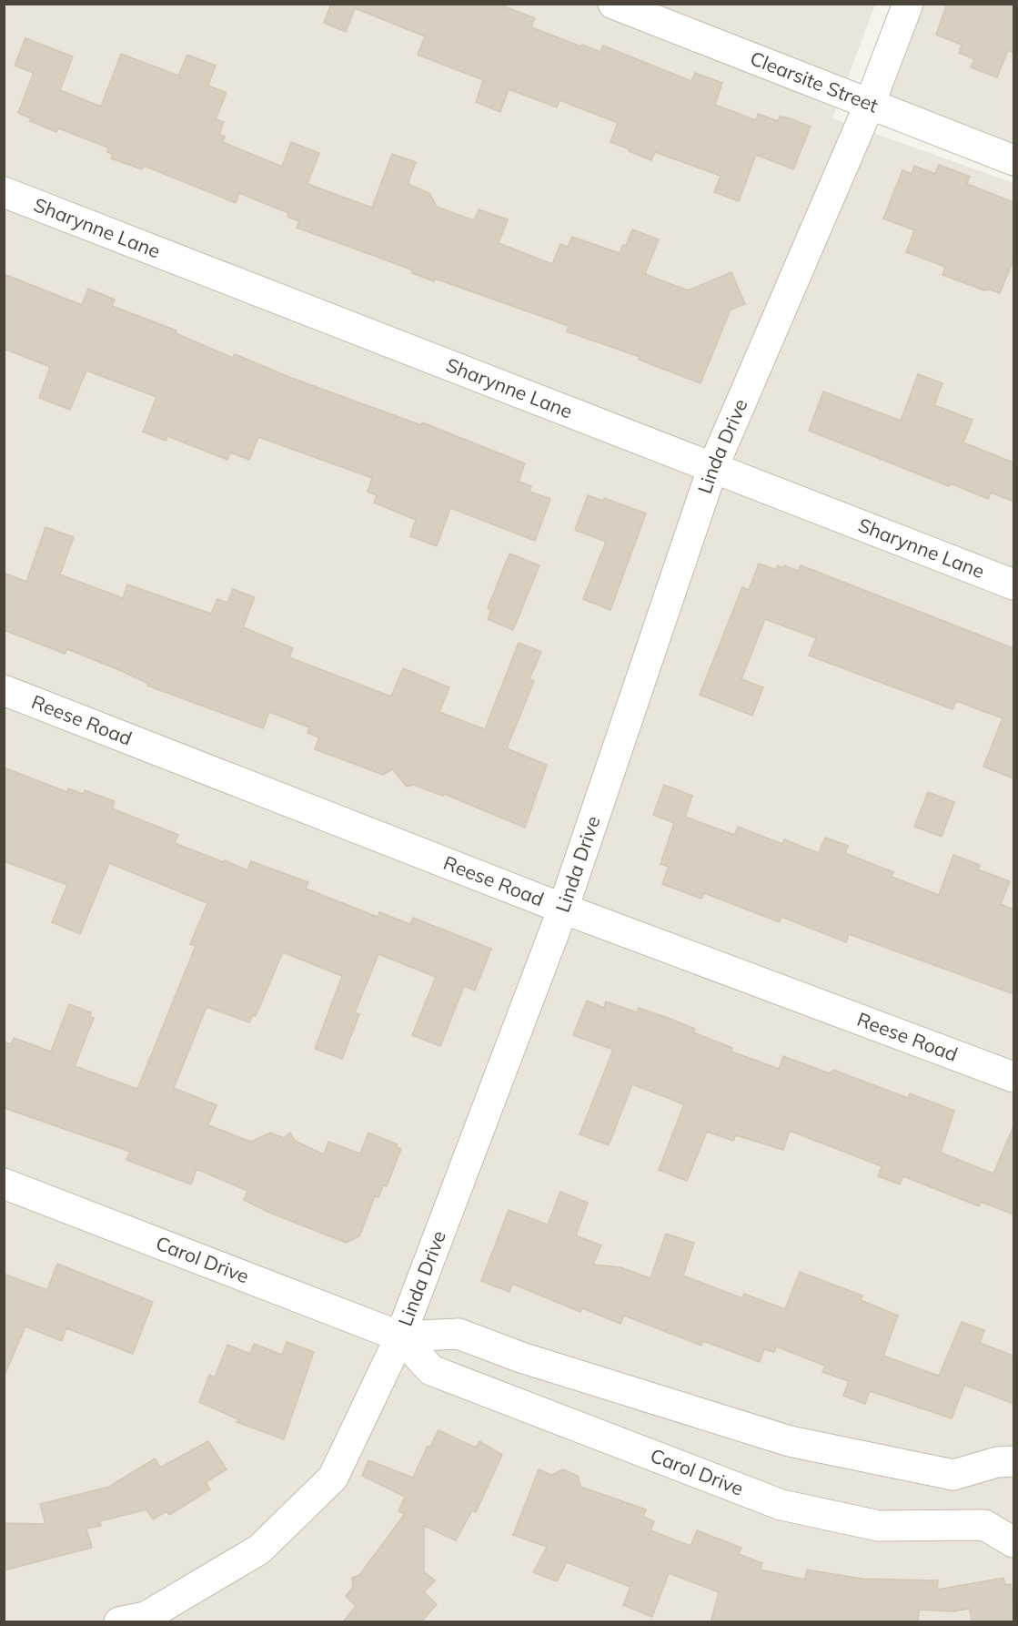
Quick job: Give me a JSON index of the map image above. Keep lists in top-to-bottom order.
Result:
{
  "streets": {
    "street": [
      "Clearsite Street",
      "Sharynne Lane",
      "Linda Drive",
      "Reese Road",
      "Carol Drive"
    ]
  },
  "crossings": [
    ["Clearsite Street", "Linda Drive"],
    ["Sharynne Lane", "Linda Drive"],
    ["Linda Drive", "Reese Road"],
    ["Linda Drive", "Carol Drive"]
  ]
}
